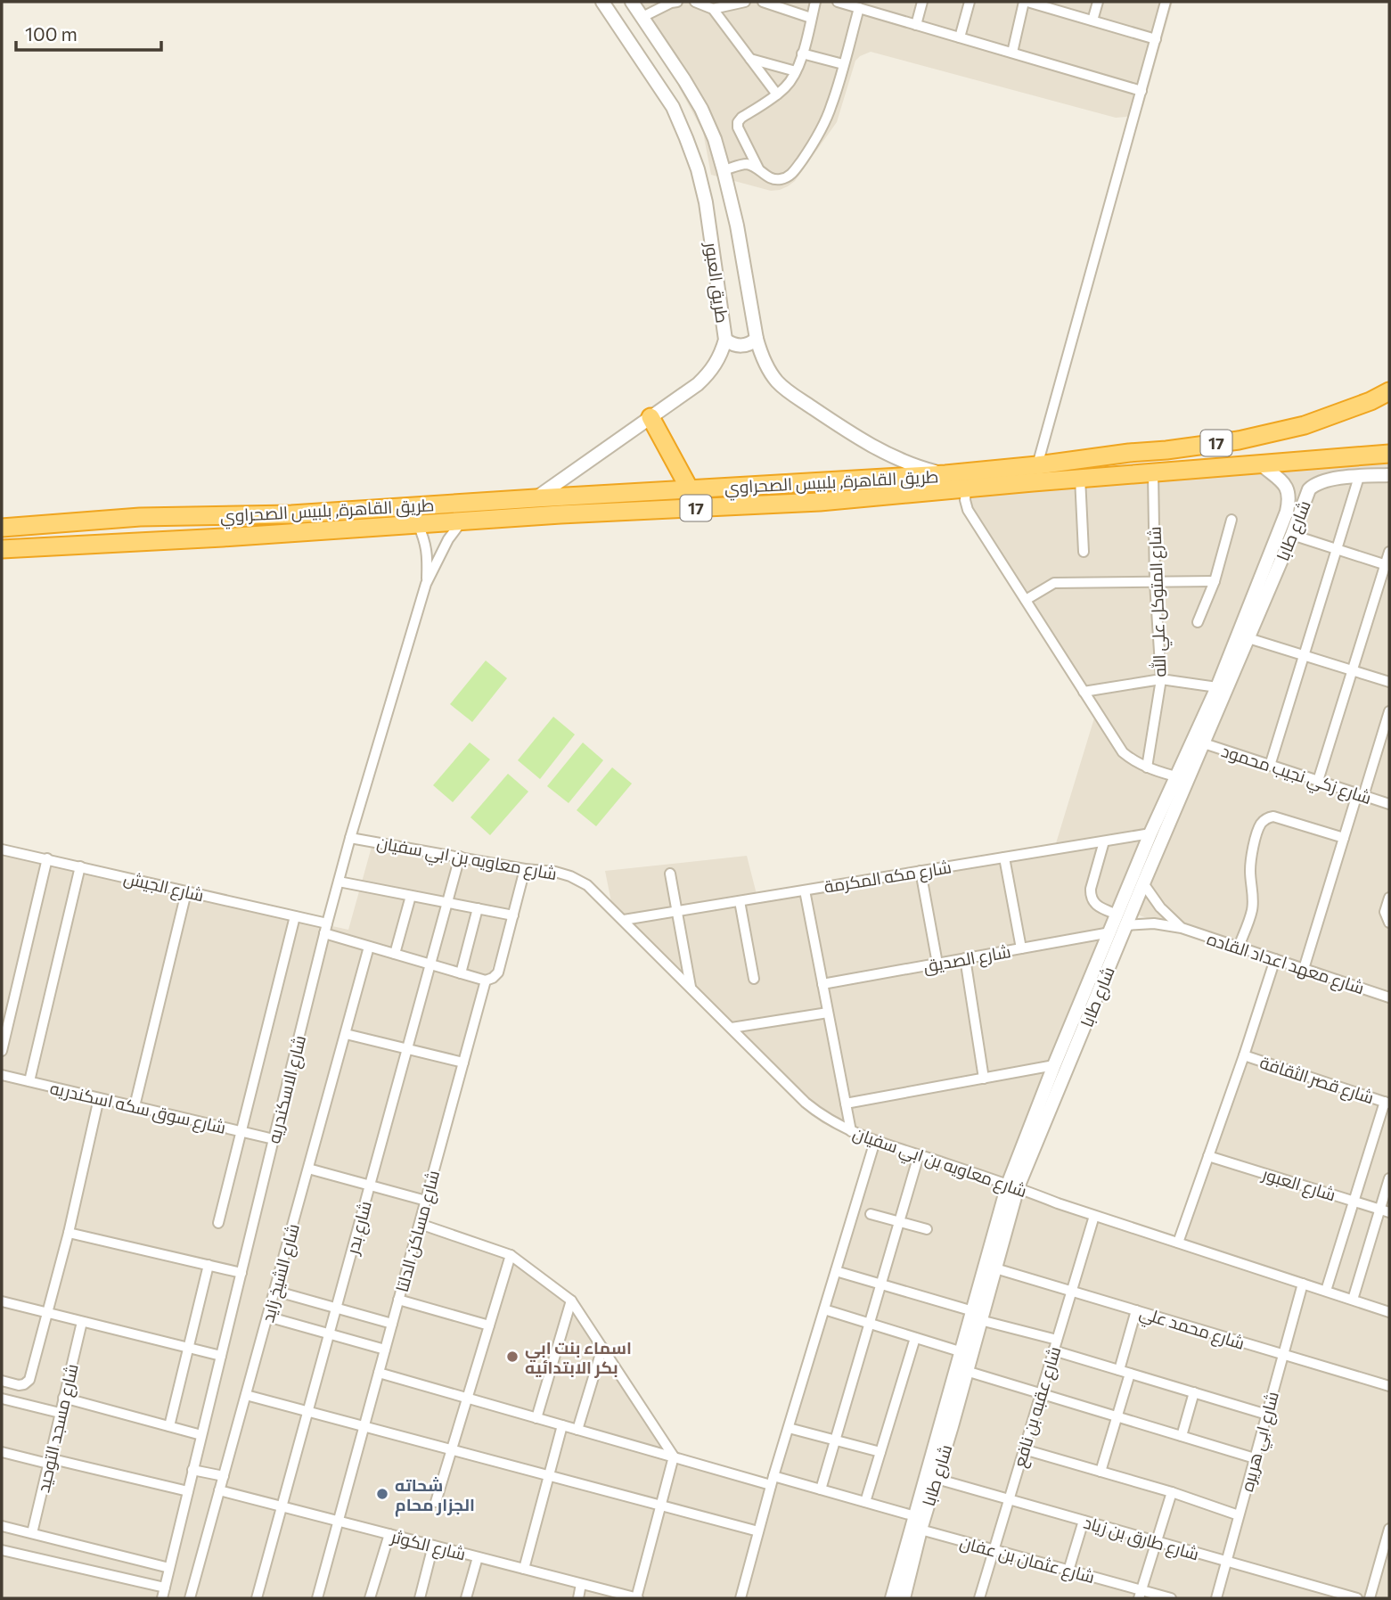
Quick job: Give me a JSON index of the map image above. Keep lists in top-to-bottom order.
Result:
{
  "streets": {
    "highway": ["17", "طريق القاهرة, بلبيس الصحراوي"],
    "street": [
      "طريق العبور",
      "شارع طابا",
      "شارع المتوكل علي الله",
      "شارع زكي نجيب محمود",
      "شارع معاويه بن ابي سفيان",
      "شارع مكه المكرمة",
      "شارع الجيش",
      "شارع الصديق",
      "شارع معهد اعداد القاده",
      "شارع قصر الثقافة",
      "شارع الاسكندريه",
      "شارع سوق سكه اسكندريه",
      "شارع العبور",
      "شارع بدر",
      "شارع مساكن الدلتا",
      "شارع الشيخ زايد",
      "شارع محمد علي",
      "شارع عقبه بن نافع",
      "شارع مسجد التوحيد",
      "شارع ابي هريره",
      "شارع طارق بن زياد",
      "شارع الكوثر",
      "شارع عثمان بن عفان"
    ]
  },
  "crossings": [
    ["طريق العبور", "طريق القاهرة, بلبيس الصحراوي"],
    ["طريق القاهرة, بلبيس الصحراوي", "شارع طابا"],
    ["طريق القاهرة, بلبيس الصحراوي", "شارع المتوكل علي الله"],
    ["طريق القاهرة, بلبيس الصحراوي", "شارع الاسكندريه"],
    ["شارع طابا", "شارع زكي نجيب محمود"],
    ["شارع طابا", "شارع معاويه بن ابي سفيان"],
    ["شارع طابا", "شارع مكه المكرمة"],
    ["شارع طابا", "شارع الصديق"],
    ["شارع طابا", "شارع معهد اعداد القاده"],
    ["شارع طابا", "شارع محمد علي"],
    ["شارع طابا", "شارع طارق بن زياد"],
    ["شارع طابا", "شارع عثمان بن عفان"],
    ["شارع معاويه بن ابي سفيان", "شارع مكه المكرمة"],
    ["شارع معاويه بن ابي سفيان", "شارع الاسكندريه"],
    ["شارع معاويه بن ابي سفيان", "شارع بدر"],
    ["شارع معاويه بن ابي سفيان", "شارع مساكن الدلتا"],
    ["شارع معاويه بن ابي سفيان", "شارع عقبه بن نافع"],
    ["شارع معاويه بن ابي سفيان", "شارع ابي هريره"],
    ["شارع الجيش", "شارع الاسكندريه"],
    ["شارع الجيش", "شارع بدر"],
    ["شارع الجيش", "شارع مساكن الدلتا"],
    ["شارع الجيش", "شارع الشيخ زايد"],
    ["شارع الاسكندريه", "شارع سوق سكه اسكندريه"],
    ["شارع بدر", "شارع الكوثر"],
    ["شارع مساكن الدلتا", "شارع الكوثر"],
    ["شارع الشيخ زايد", "شارع الكوثر"],
    ["شارع محمد علي", "شارع عقبه بن نافع"],
    ["شارع محمد علي", "شارع ابي هريره"],
    ["شارع عقبه بن نافع", "شارع طارق بن زياد"],
    ["شارع عقبه بن نافع", "شارع عثمان بن عفان"],
    ["شارع ابي هريره", "شارع طارق بن زياد"]
  ],
  "places": ["اسماء بنت ابي بكر الابتدائيه", "شحاته الجزار محام"],
  "scale_bar": "100 m"
}
